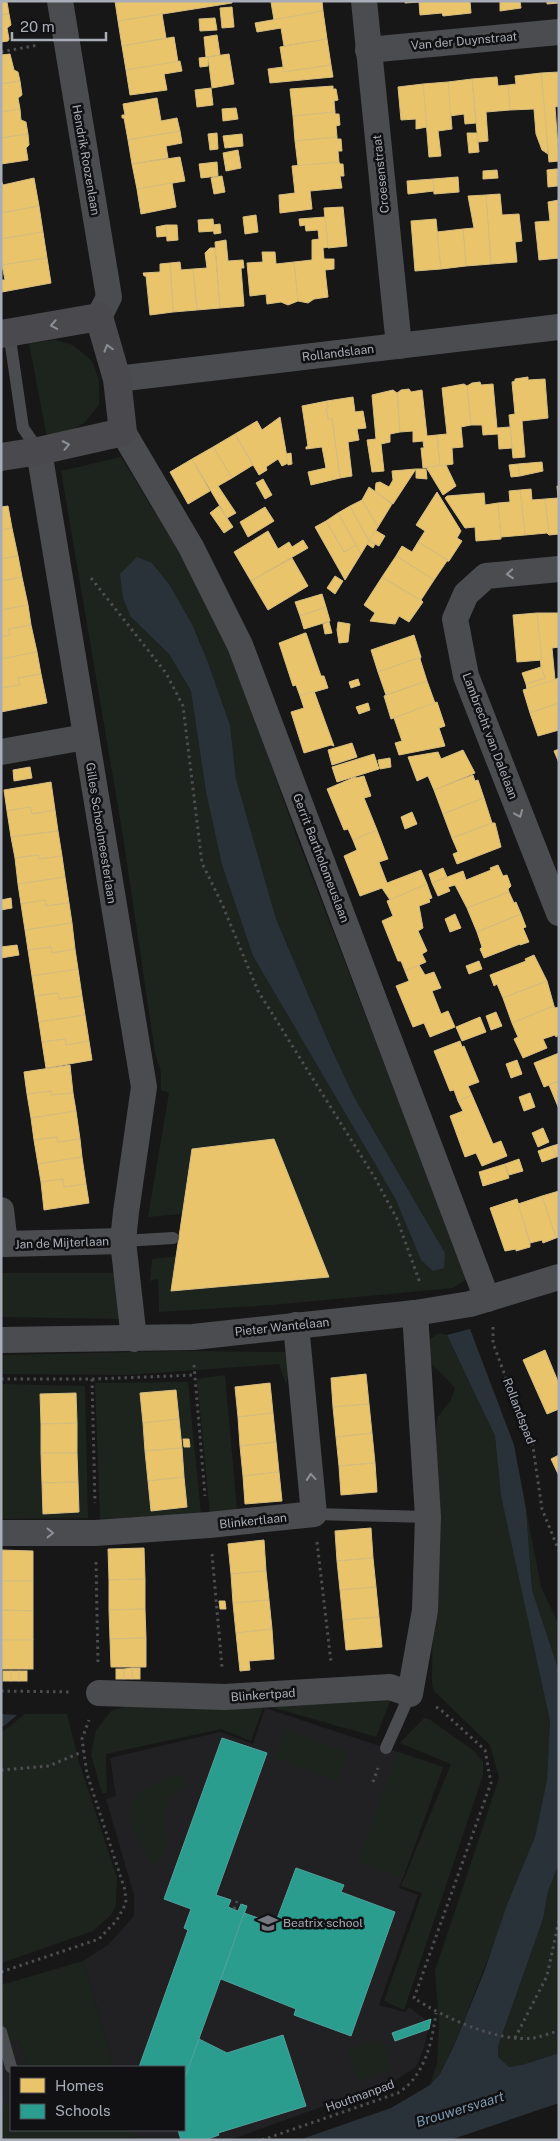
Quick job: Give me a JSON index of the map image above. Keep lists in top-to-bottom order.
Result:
{
  "streets": {
    "street": [
      "Van der Duynstraat",
      "Hendrik Roozenlaan",
      "Croesenstraat",
      "Rollandslaan",
      "Lambrecht van Dalelaan",
      "Gilles Schoolmeesterlaan",
      "Gerrit Bartholomeuslaan",
      "Jan de Mijterlaan",
      "Pieter Wantelaan",
      "Blinkertlaan",
      "Blinkertpad"
    ],
    "path": ["Rollandspad", "Houtmanpad"]
  },
  "crossings": [
    ["Van der Duynstraat", "Croesenstraat"],
    ["Croesenstraat", "Rollandslaan"],
    ["Gilles Schoolmeesterlaan", "Jan de Mijterlaan"],
    ["Gilles Schoolmeesterlaan", "Pieter Wantelaan"],
    ["Gerrit Bartholomeuslaan", "Pieter Wantelaan"],
    ["Gerrit Bartholomeuslaan", "Rollandspad"],
    ["Pieter Wantelaan", "Rollandspad"]
  ],
  "one_way": ["Blinkertlaan"],
  "water": ["Brouwersvaart"],
  "places": {
    "school or university": ["Beatrix school"]
  },
  "legend": ["Homes", "Schools"],
  "scale_bar": "20 m"
}
